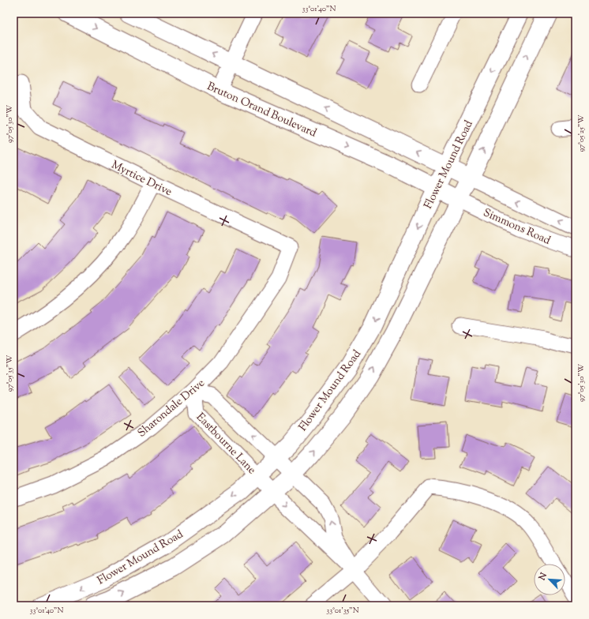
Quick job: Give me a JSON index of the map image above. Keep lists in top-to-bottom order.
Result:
{
  "streets": {
    "main road": ["Bruton Orand Boulevard", "Flower Mound Road"],
    "street": [
      "Myrtice Drive",
      "Simmons Road",
      "Sharondale Drive",
      "Eastbourne Lane"
    ]
  },
  "crossings": [
    ["Bruton Orand Boulevard", "Flower Mound Road"],
    ["Bruton Orand Boulevard", "Simmons Road"],
    ["Flower Mound Road", "Simmons Road"],
    ["Flower Mound Road", "Eastbourne Lane"],
    ["Myrtice Drive", "Sharondale Drive"],
    ["Sharondale Drive", "Eastbourne Lane"]
  ],
  "north": "top left",
  "coordinates": [
    "33°01'40\"N",
    "97°05'30\"W",
    "97°05'25\"W",
    "97°05'35\"W",
    "33°01'35\"N"
  ]
}
